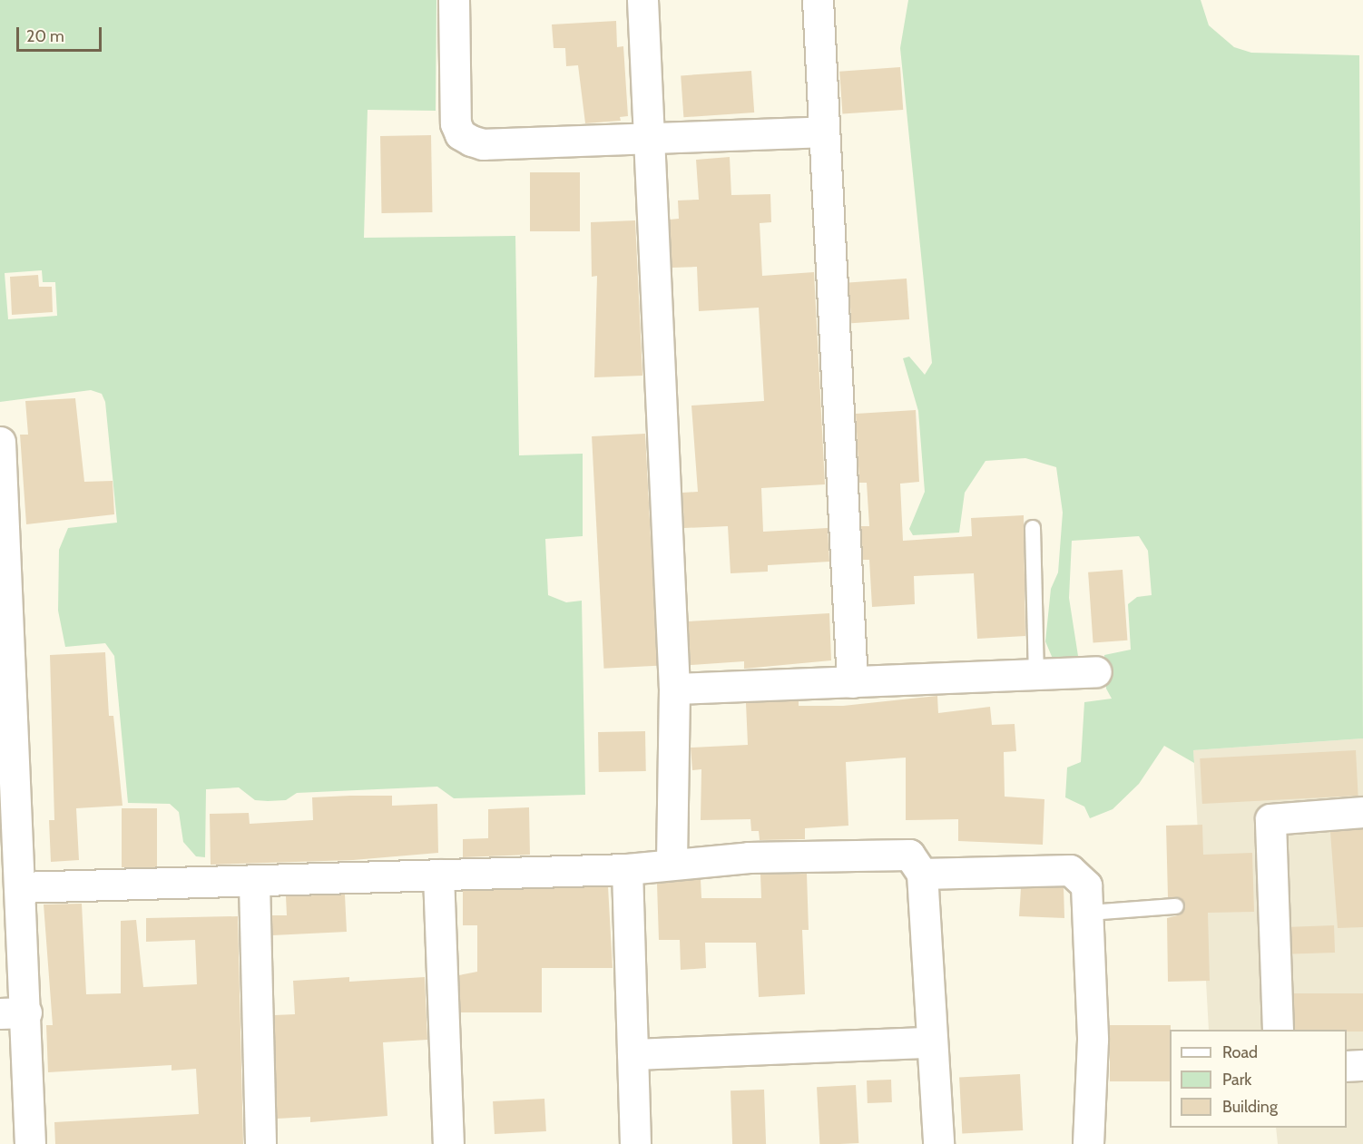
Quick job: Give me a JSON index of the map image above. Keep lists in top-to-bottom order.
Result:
{
  "legend": ["Road", "Park", "Building"],
  "scale_bar": "20 m"
}
